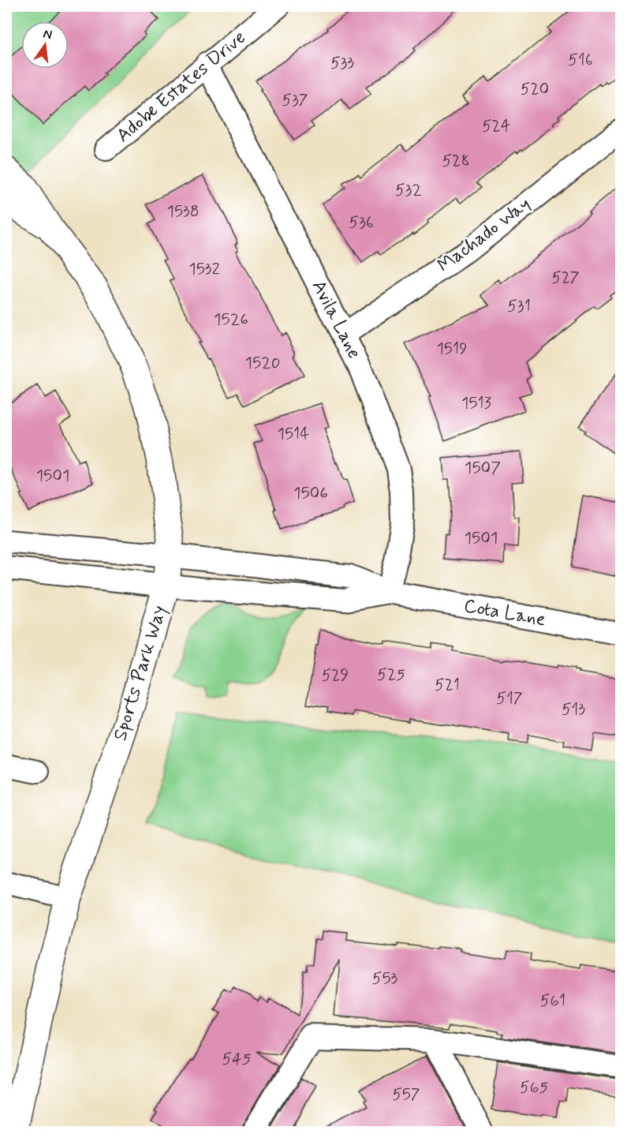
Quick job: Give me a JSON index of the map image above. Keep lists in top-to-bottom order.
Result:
{
  "streets": {
    "street": [
      "Adobe Estates Drive",
      "Machado Way",
      "Avila Lane",
      "Cota Lane",
      "Sports Park Way"
    ]
  },
  "crossings": [
    ["Adobe Estates Drive", "Avila Lane"],
    ["Machado Way", "Avila Lane"],
    ["Avila Lane", "Cota Lane"],
    ["Cota Lane", "Sports Park Way"]
  ],
  "house_numbers": [
    "516",
    "533",
    "520",
    "537",
    "524",
    "528",
    "532",
    "1538",
    "536",
    "1532",
    "527",
    "531",
    "1526",
    "1519",
    "1520",
    "1513",
    "1514",
    "1507",
    "1501",
    "1506",
    "1501",
    "525",
    "529",
    "521",
    "517",
    "513",
    "553",
    "561",
    "545",
    "565",
    "557"
  ],
  "north": "top"
}
